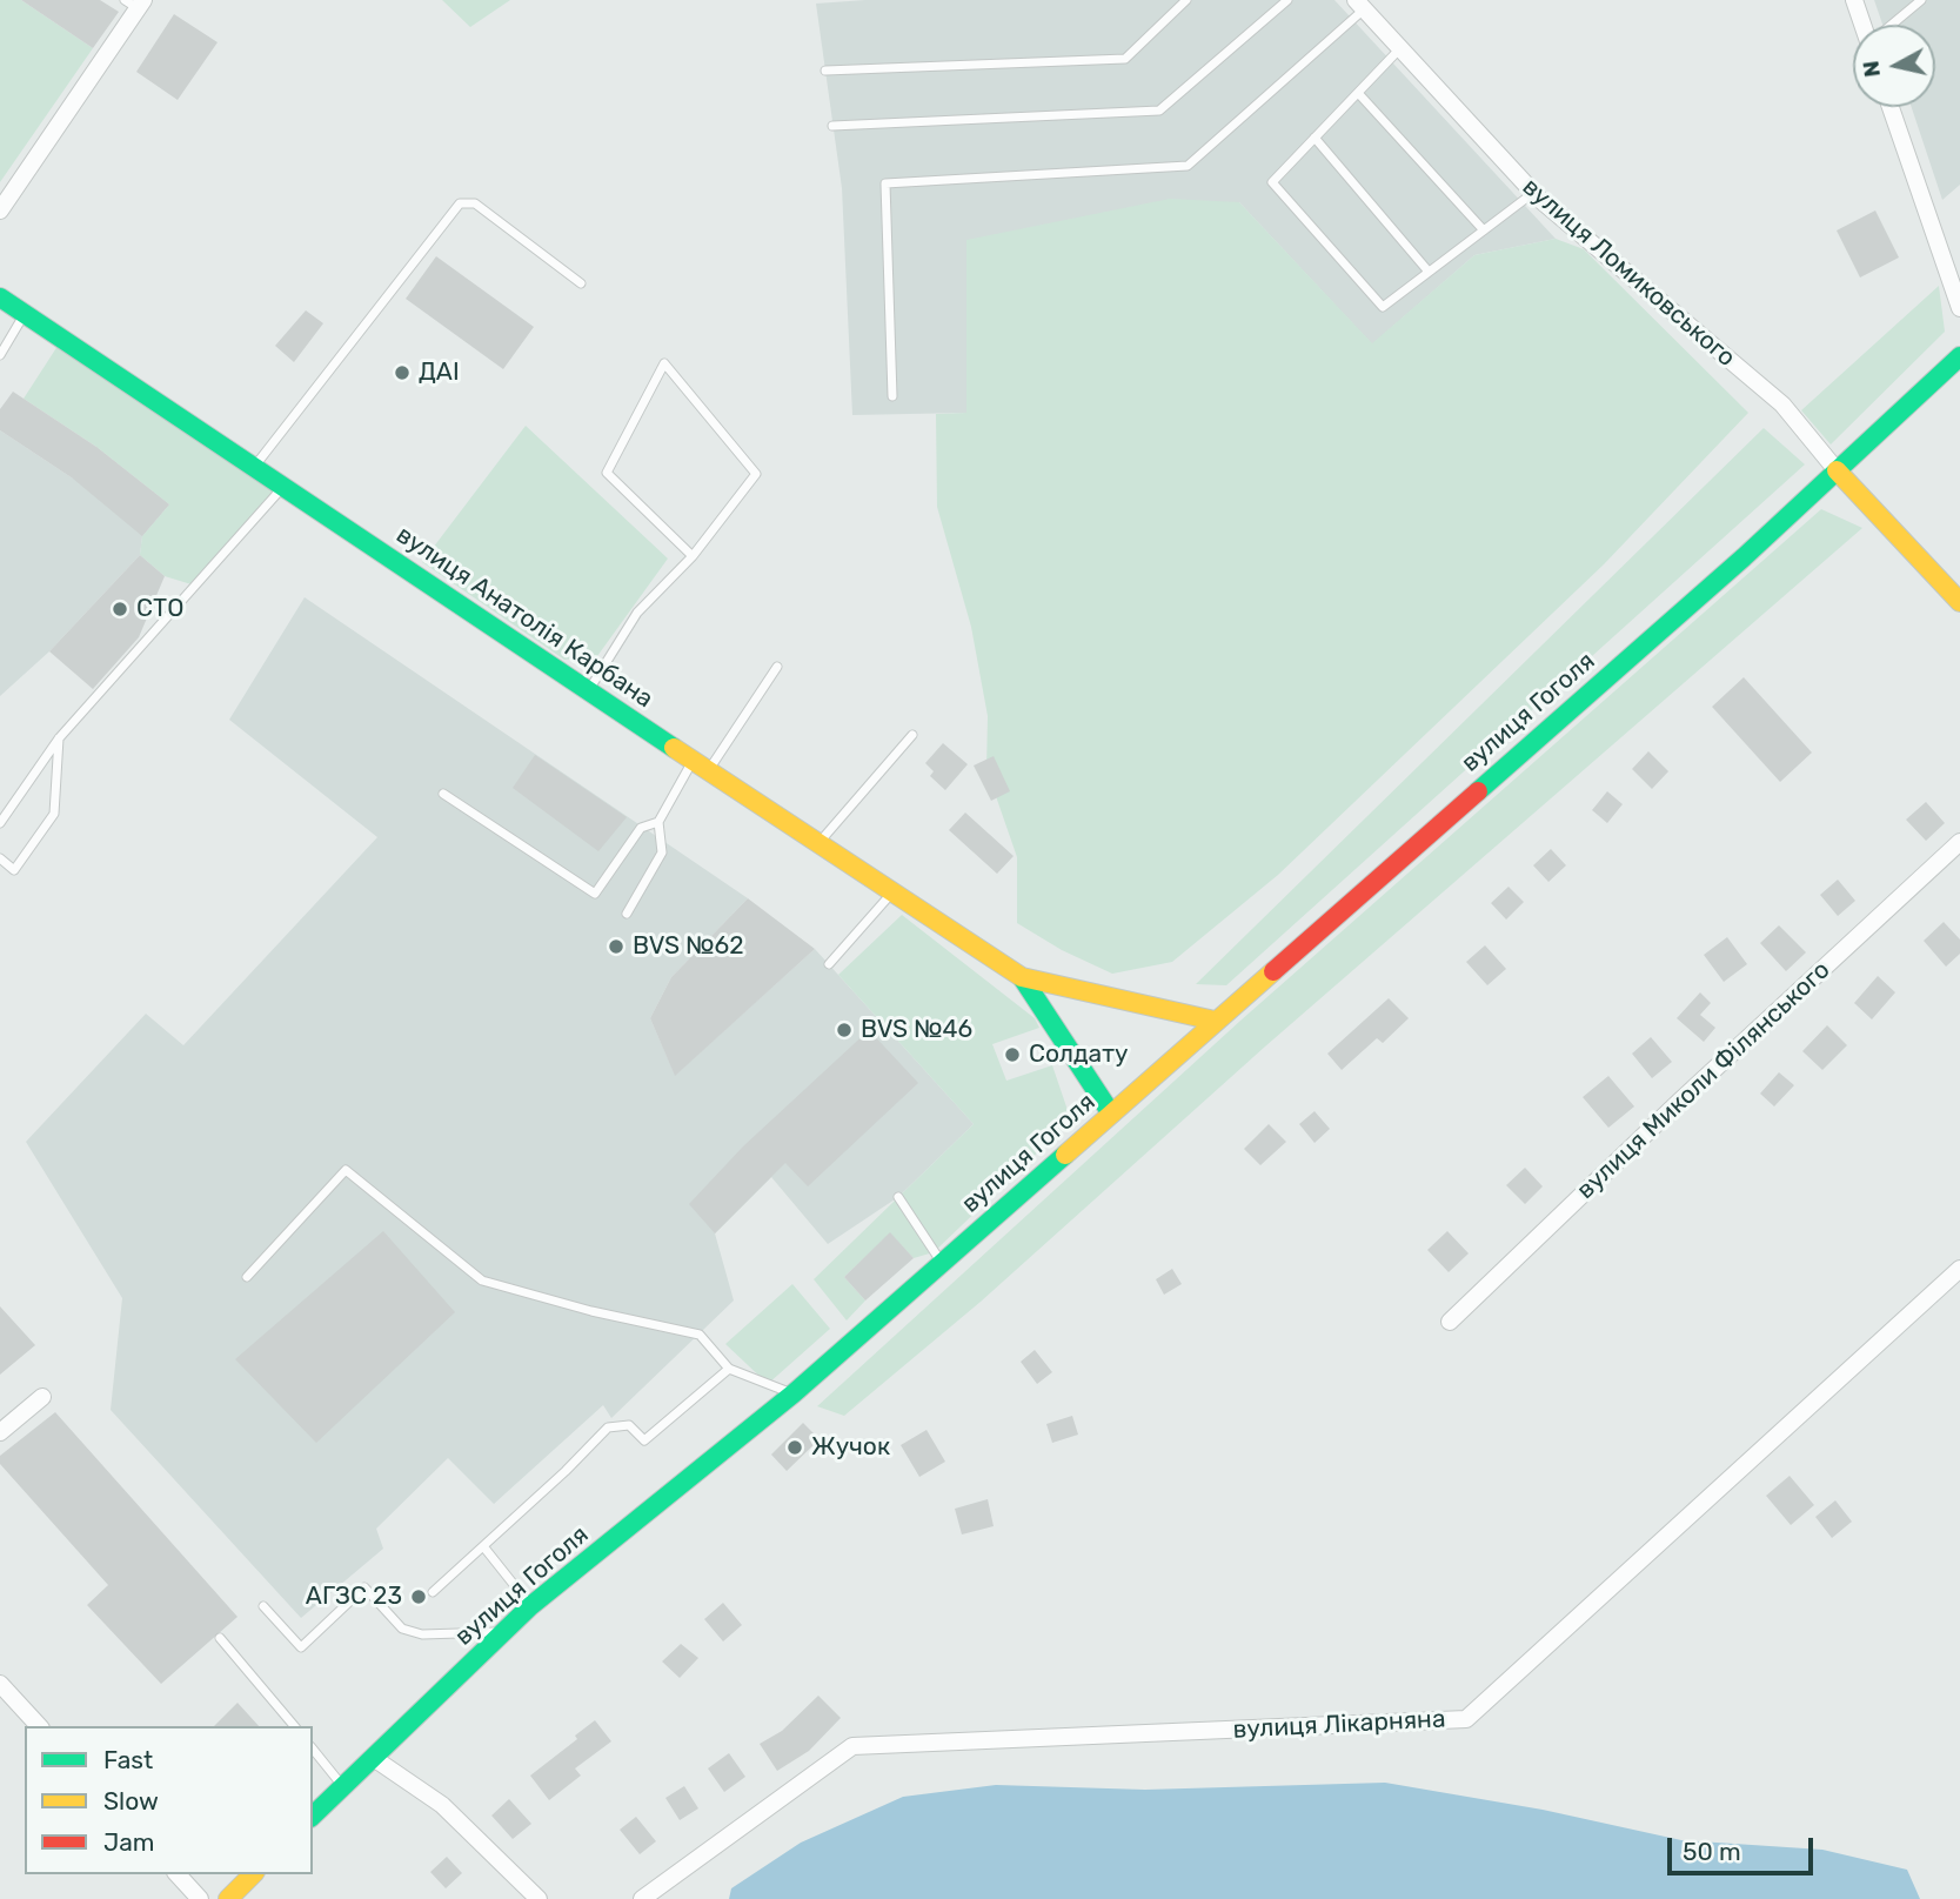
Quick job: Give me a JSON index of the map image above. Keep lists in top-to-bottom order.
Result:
{
  "streets": {
    "street": [
      "вулиця Ломиковського",
      "вулиця Анатолія Карбана",
      "вулиця Гоголя",
      "вулиця Миколи Філянського",
      "вулиця Лікарняна"
    ]
  },
  "crossings": [
    ["вулиця Ломиковського", "вулиця Гоголя"]
  ],
  "places": [
    "ДАІ",
    "СТО",
    "BVS №62",
    "BVS №46",
    "Солдату",
    "Жучок",
    "АГЗС 23"
  ],
  "legend": ["Fast", "Slow", "Jam"],
  "scale_bar": "50 m",
  "north": "left"
}
